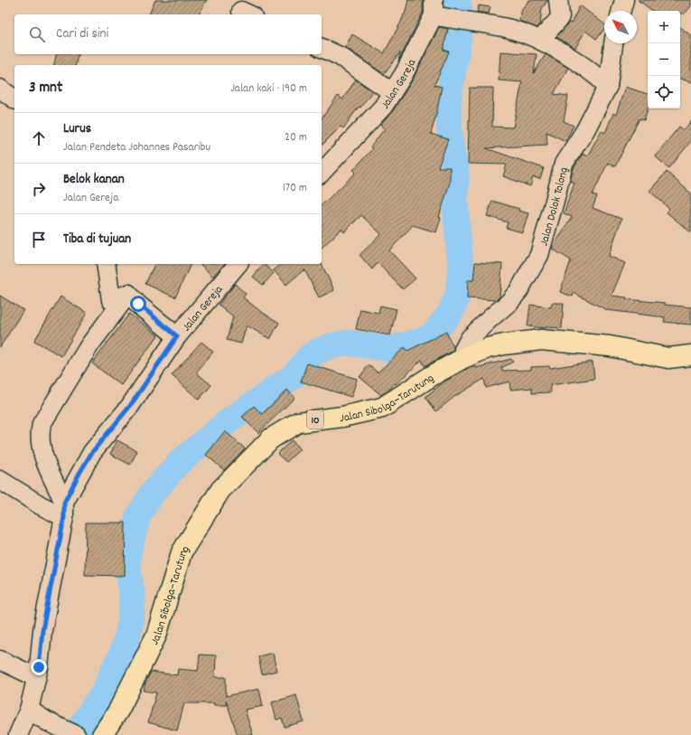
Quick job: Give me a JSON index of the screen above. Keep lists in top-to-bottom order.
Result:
{
  "streets": {
    "highway": ["Jalan Sibolga–Tarutung", "10"],
    "street": ["Jalan Gereja", "Jalan Dolok Tolong"]
  },
  "crossings": [
    ["Jalan Dolok Tolong", "Jalan Sibolga–Tarutung"]
  ],
  "north": "top left",
  "page": {
    "map_buttons": ["+", "−"],
    "search": "Cari di sini",
    "heading": ["3 mnt", "Jalan kaki · 190 m"],
    "list": [
      ["Lurus", "Jalan Pendeta Johannes Pasaribu", "20 m"],
      ["Belok kanan", "Jalan Gereja", "170 m"],
      "Tiba di tujuan"
    ]
  }
}
